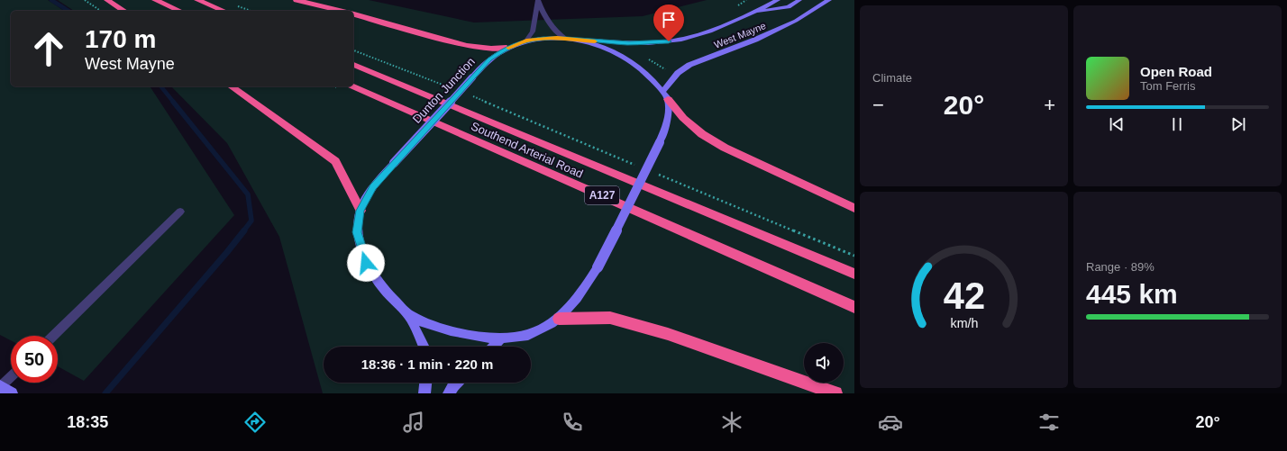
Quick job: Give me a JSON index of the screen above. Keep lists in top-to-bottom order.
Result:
{
  "streets": {
    "highway": ["Southend Arterial Road", "A127"],
    "main road": ["West Mayne", "Dunton Junction"]
  },
  "crossings": [
    ["West Mayne", "Dunton Junction"]
  ],
  "page": {
    "tile": [
      "Climate",
      ["Range · 89%", "445 km"]
    ],
    "turn": ["170 m", "West Mayne"],
    "song": ["Open Road", "Tom Ferris"],
    "heat": ["−", "20°", "+"],
    "limit": "50",
    "trip": "18:36 · 1 min · 220 m",
    "tabs": ["18:35", "20°"],
    "gauge": ["42", "km/h"]
  }
}
